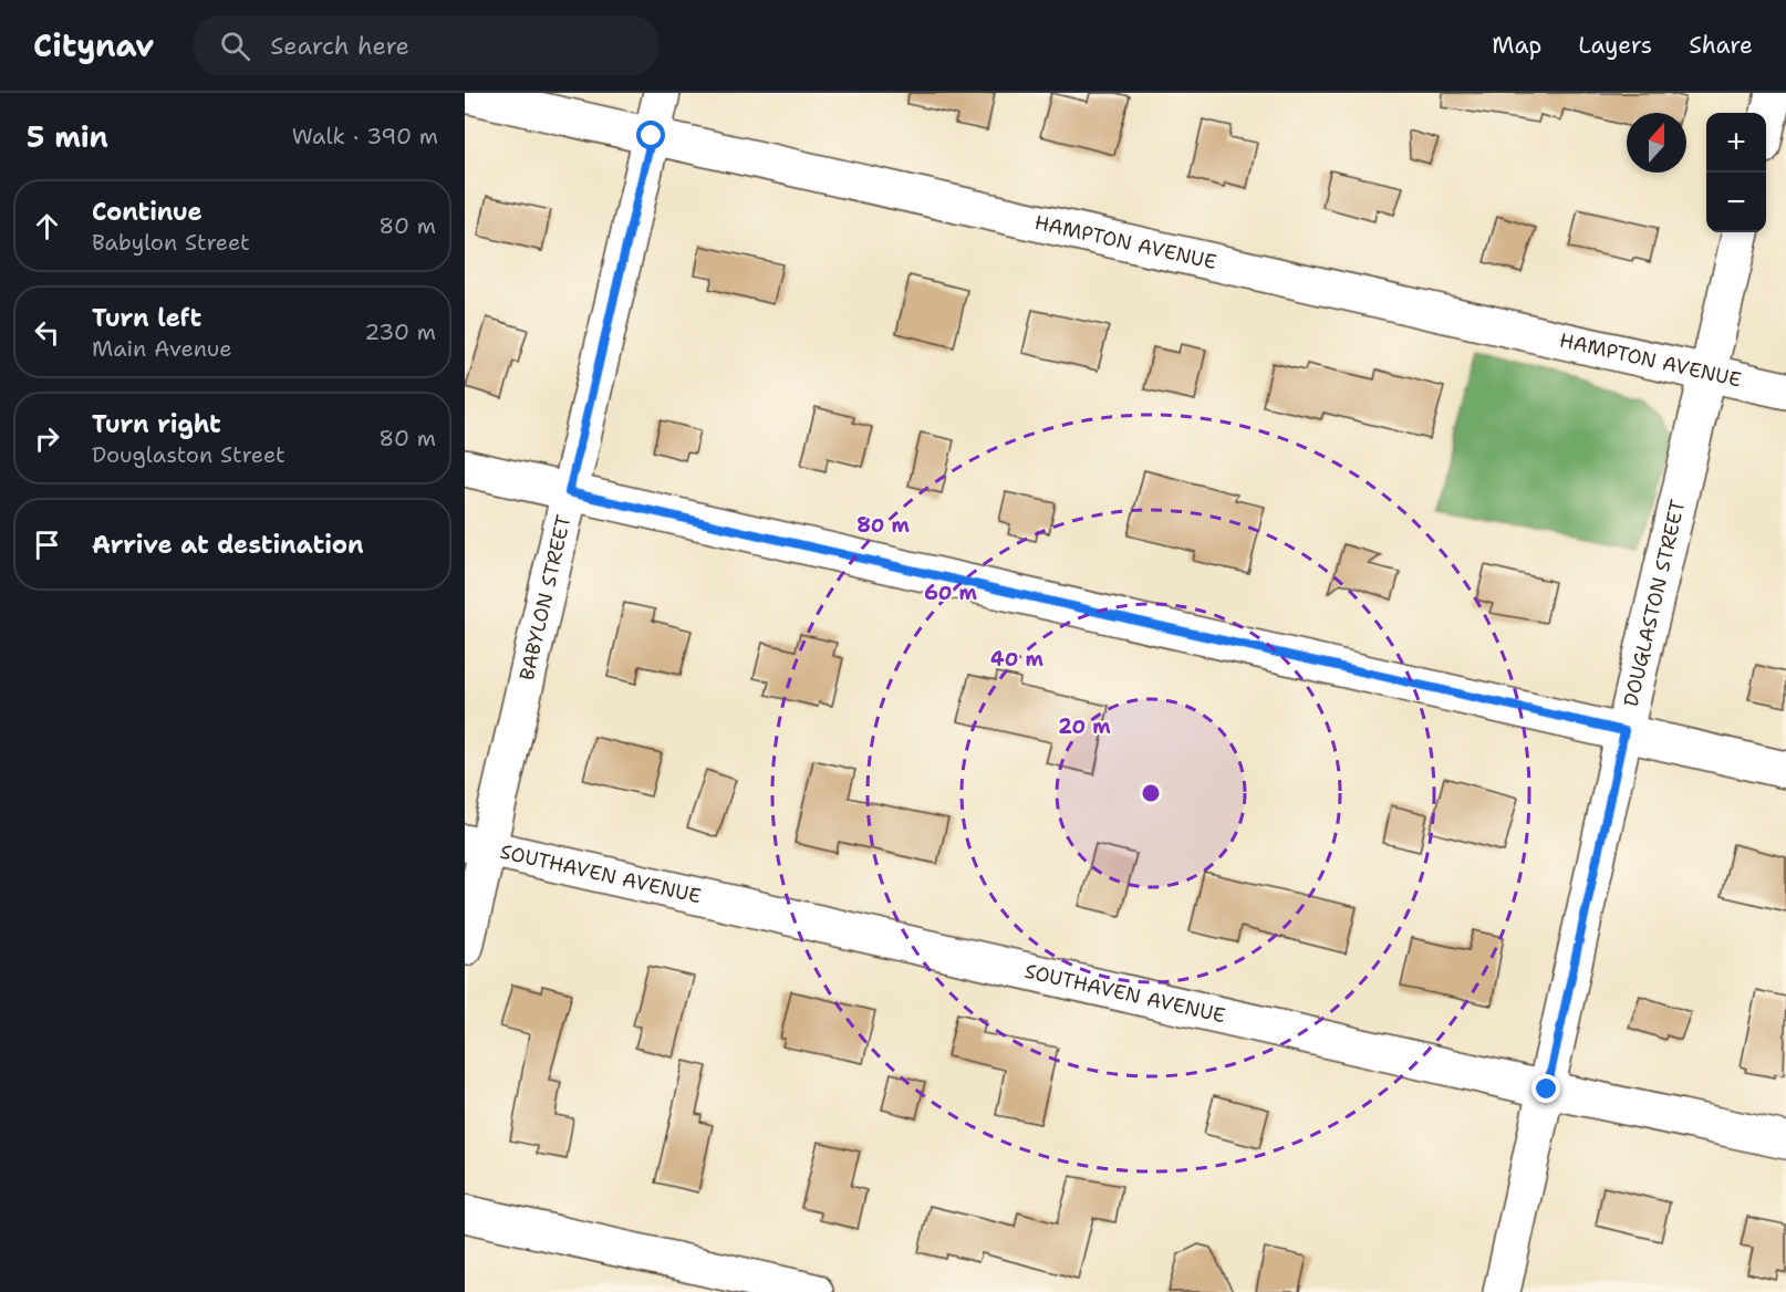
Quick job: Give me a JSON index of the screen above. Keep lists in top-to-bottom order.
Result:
{
  "streets": {
    "street": [
      "HAMPTON AVENUE",
      "BABYLON STREET",
      "DOUGLASTON STREET",
      "SOUTHAVEN AVENUE"
    ]
  },
  "crossings": [
    ["HAMPTON AVENUE", "BABYLON STREET"],
    ["HAMPTON AVENUE", "DOUGLASTON STREET"],
    ["BABYLON STREET", "SOUTHAVEN AVENUE"],
    ["DOUGLASTON STREET", "SOUTHAVEN AVENUE"]
  ],
  "north": "top",
  "page": {
    "header": "Citynav",
    "search": "Search here",
    "nav": ["Map", "Layers", "Share"],
    "heading": ["5 min", "Walk · 390 m"],
    "map_buttons": ["+", "−"],
    "list": [
      ["Continue", "Babylon Street", "80 m"],
      ["Turn left", "Main Avenue", "230 m"],
      ["Turn right", "Douglaston Street", "80 m"],
      "Arrive at destination"
    ]
  },
  "rings": [
    "80 m",
    "60 m",
    "40 m",
    "20 m"
  ]
}
